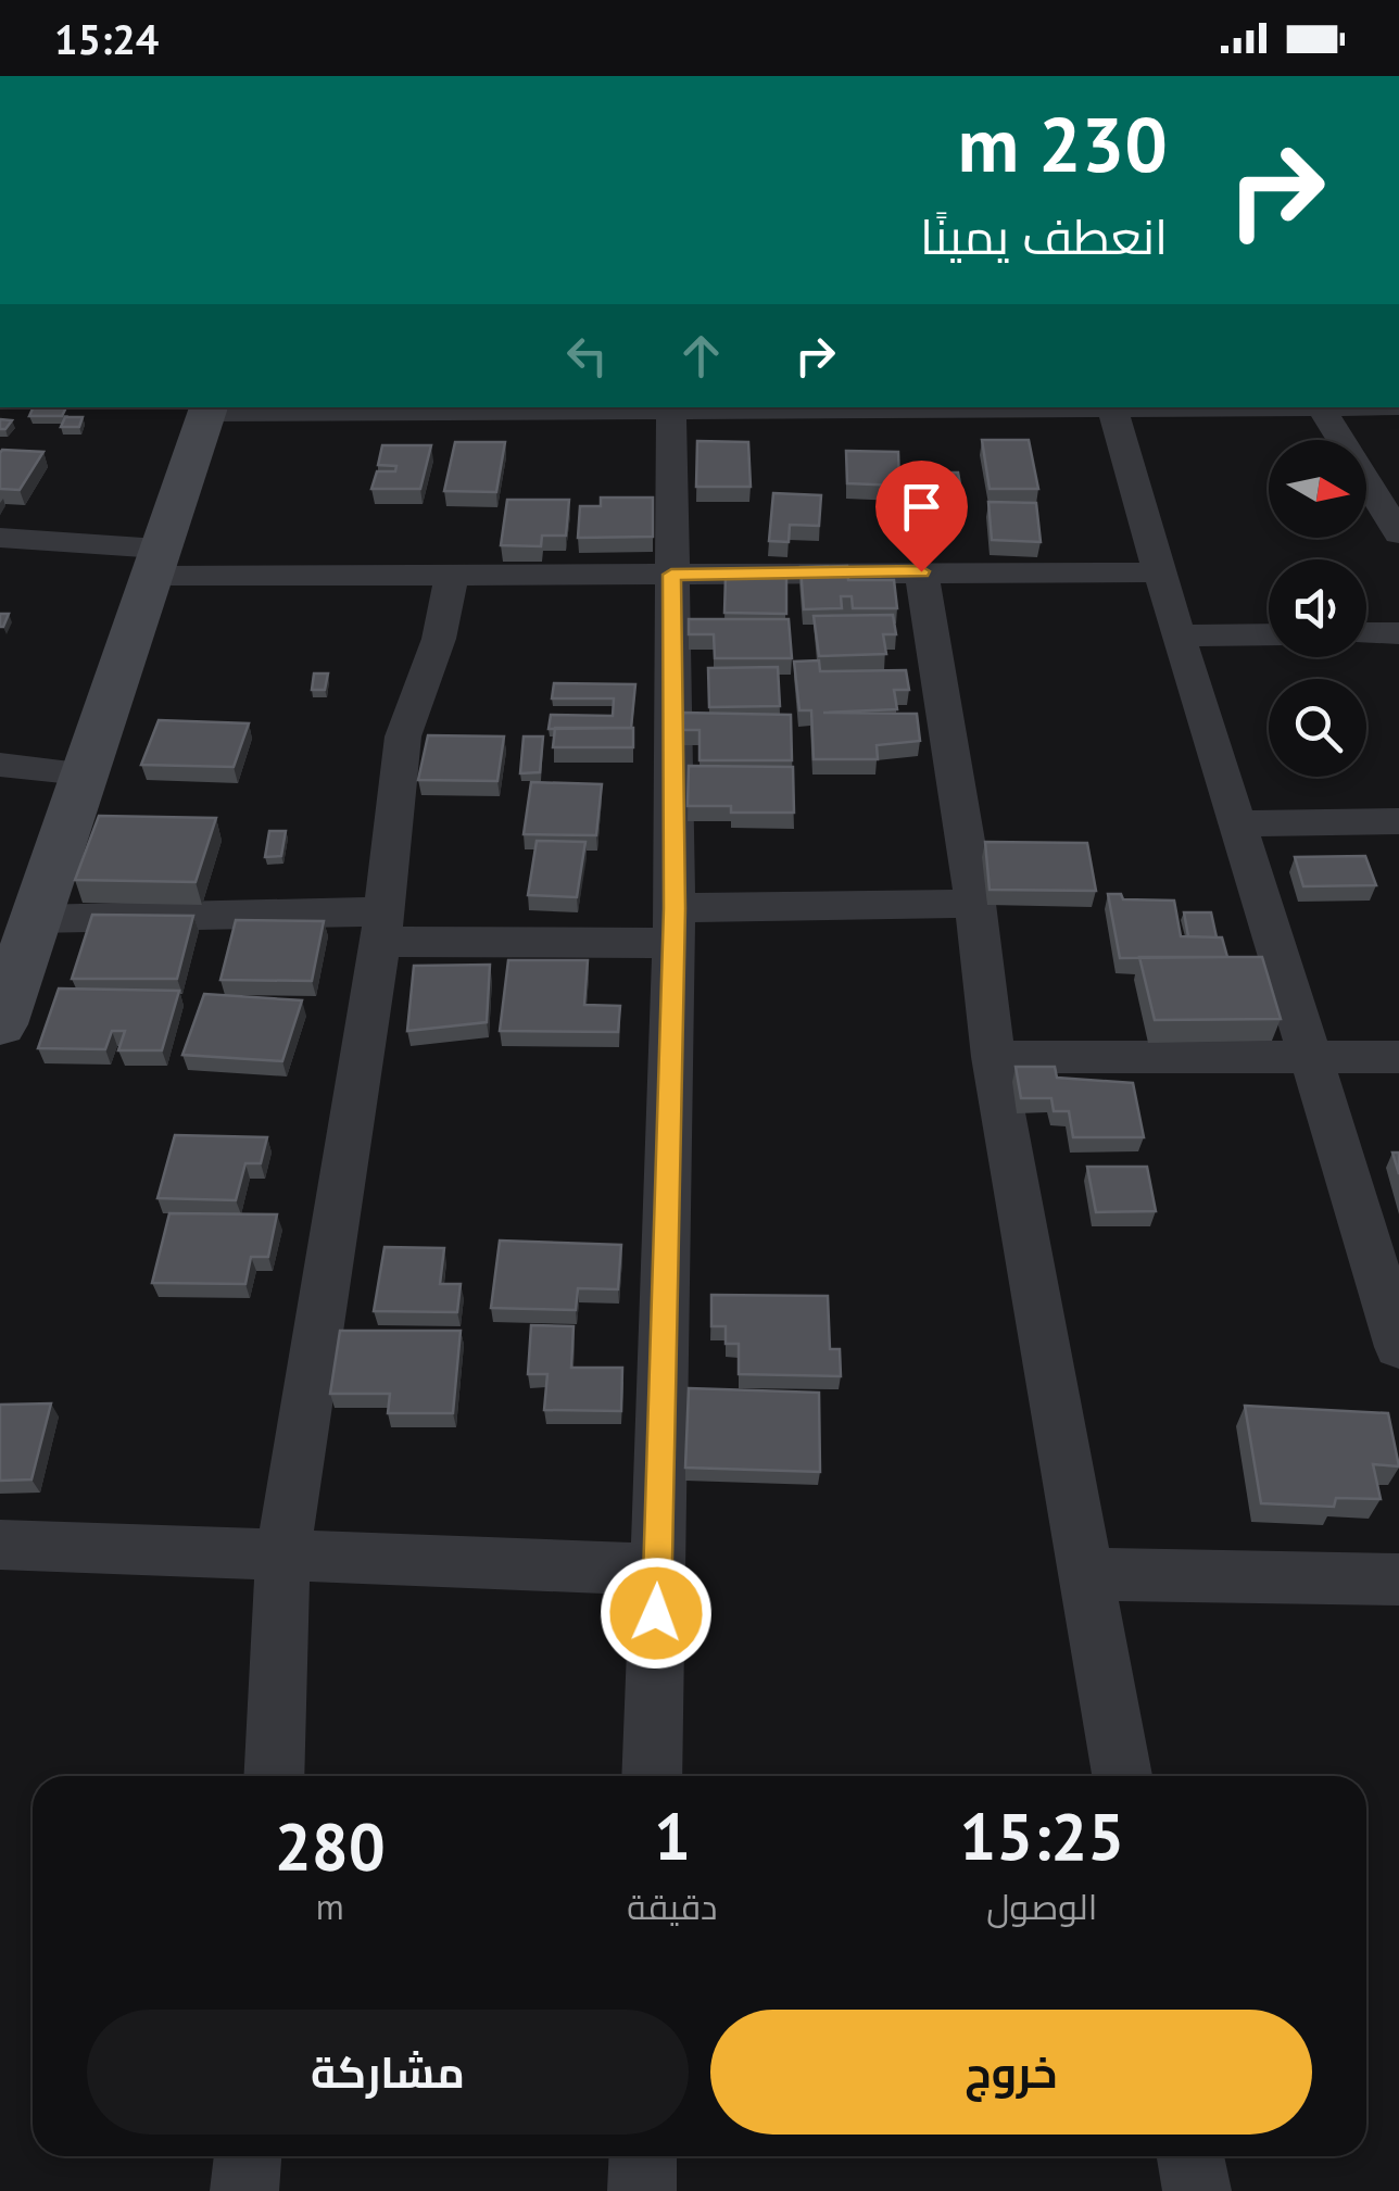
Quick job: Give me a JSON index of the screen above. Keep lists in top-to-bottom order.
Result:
{
  "north": "right",
  "page": {
    "status": "15:24",
    "turn": ["230 m", "انعطف يمينًا"],
    "eta": [
      "15:25",
      "الوصول",
      "1",
      "دقيقة",
      "280",
      "m"
    ],
    "buttons": ["خروج", "مشاركة"]
  }
}
